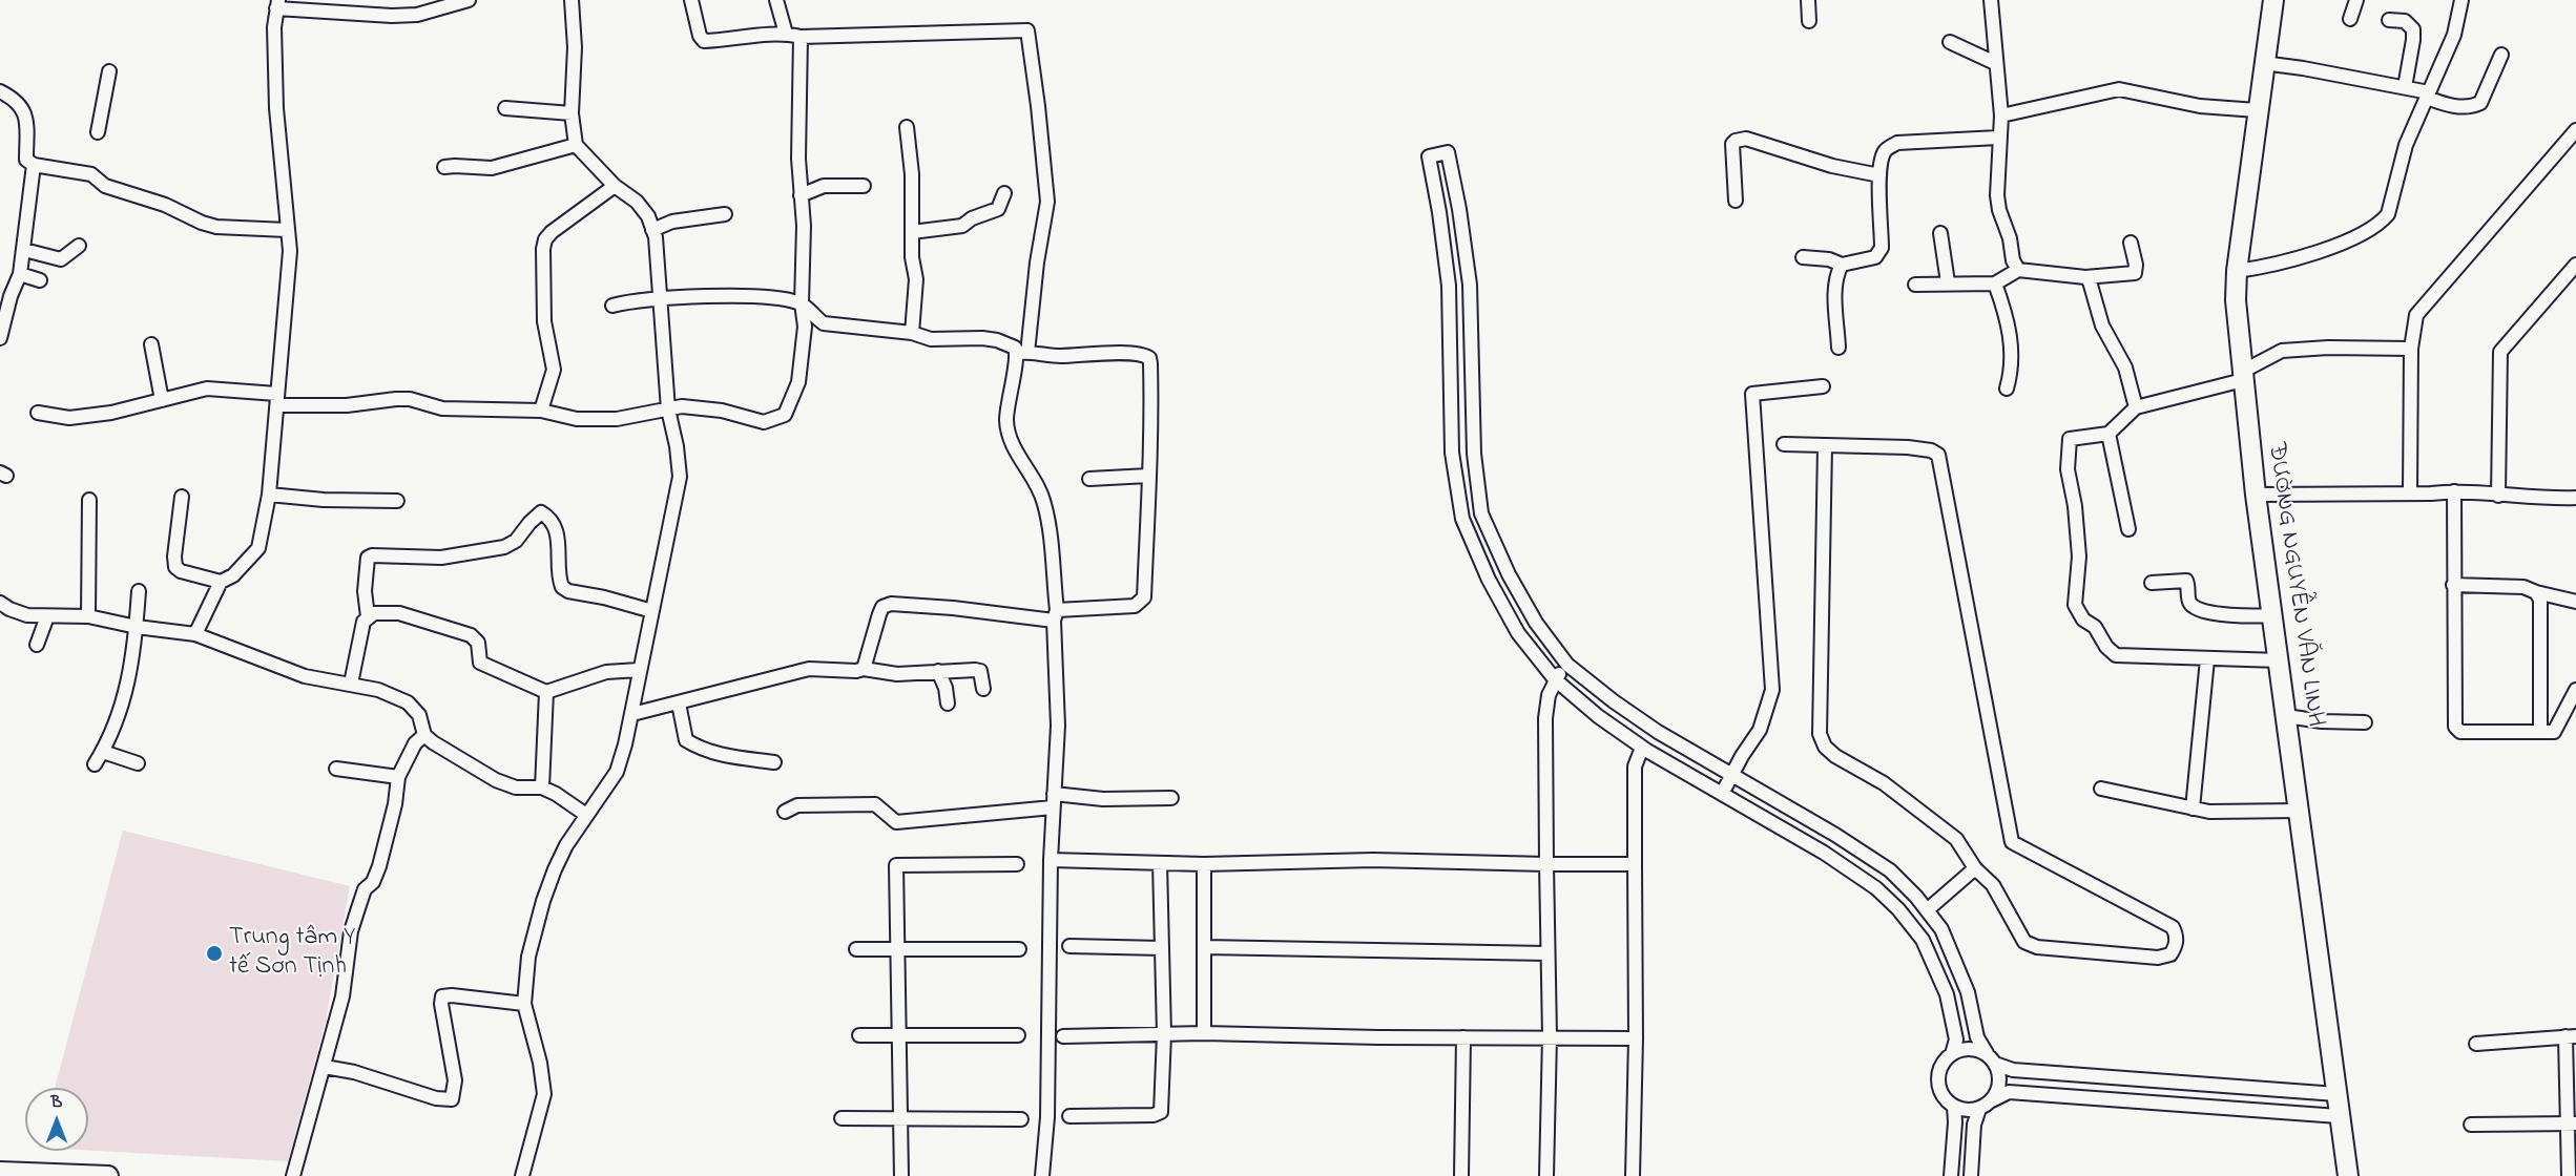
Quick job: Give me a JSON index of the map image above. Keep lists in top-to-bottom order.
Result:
{
  "streets": {
    "main road": ["ĐƯỜNG NGUYỄN VĂN LINH"]
  },
  "places": ["Trung tâm Y tế Sơn Tịnh"],
  "north": "top"
}
